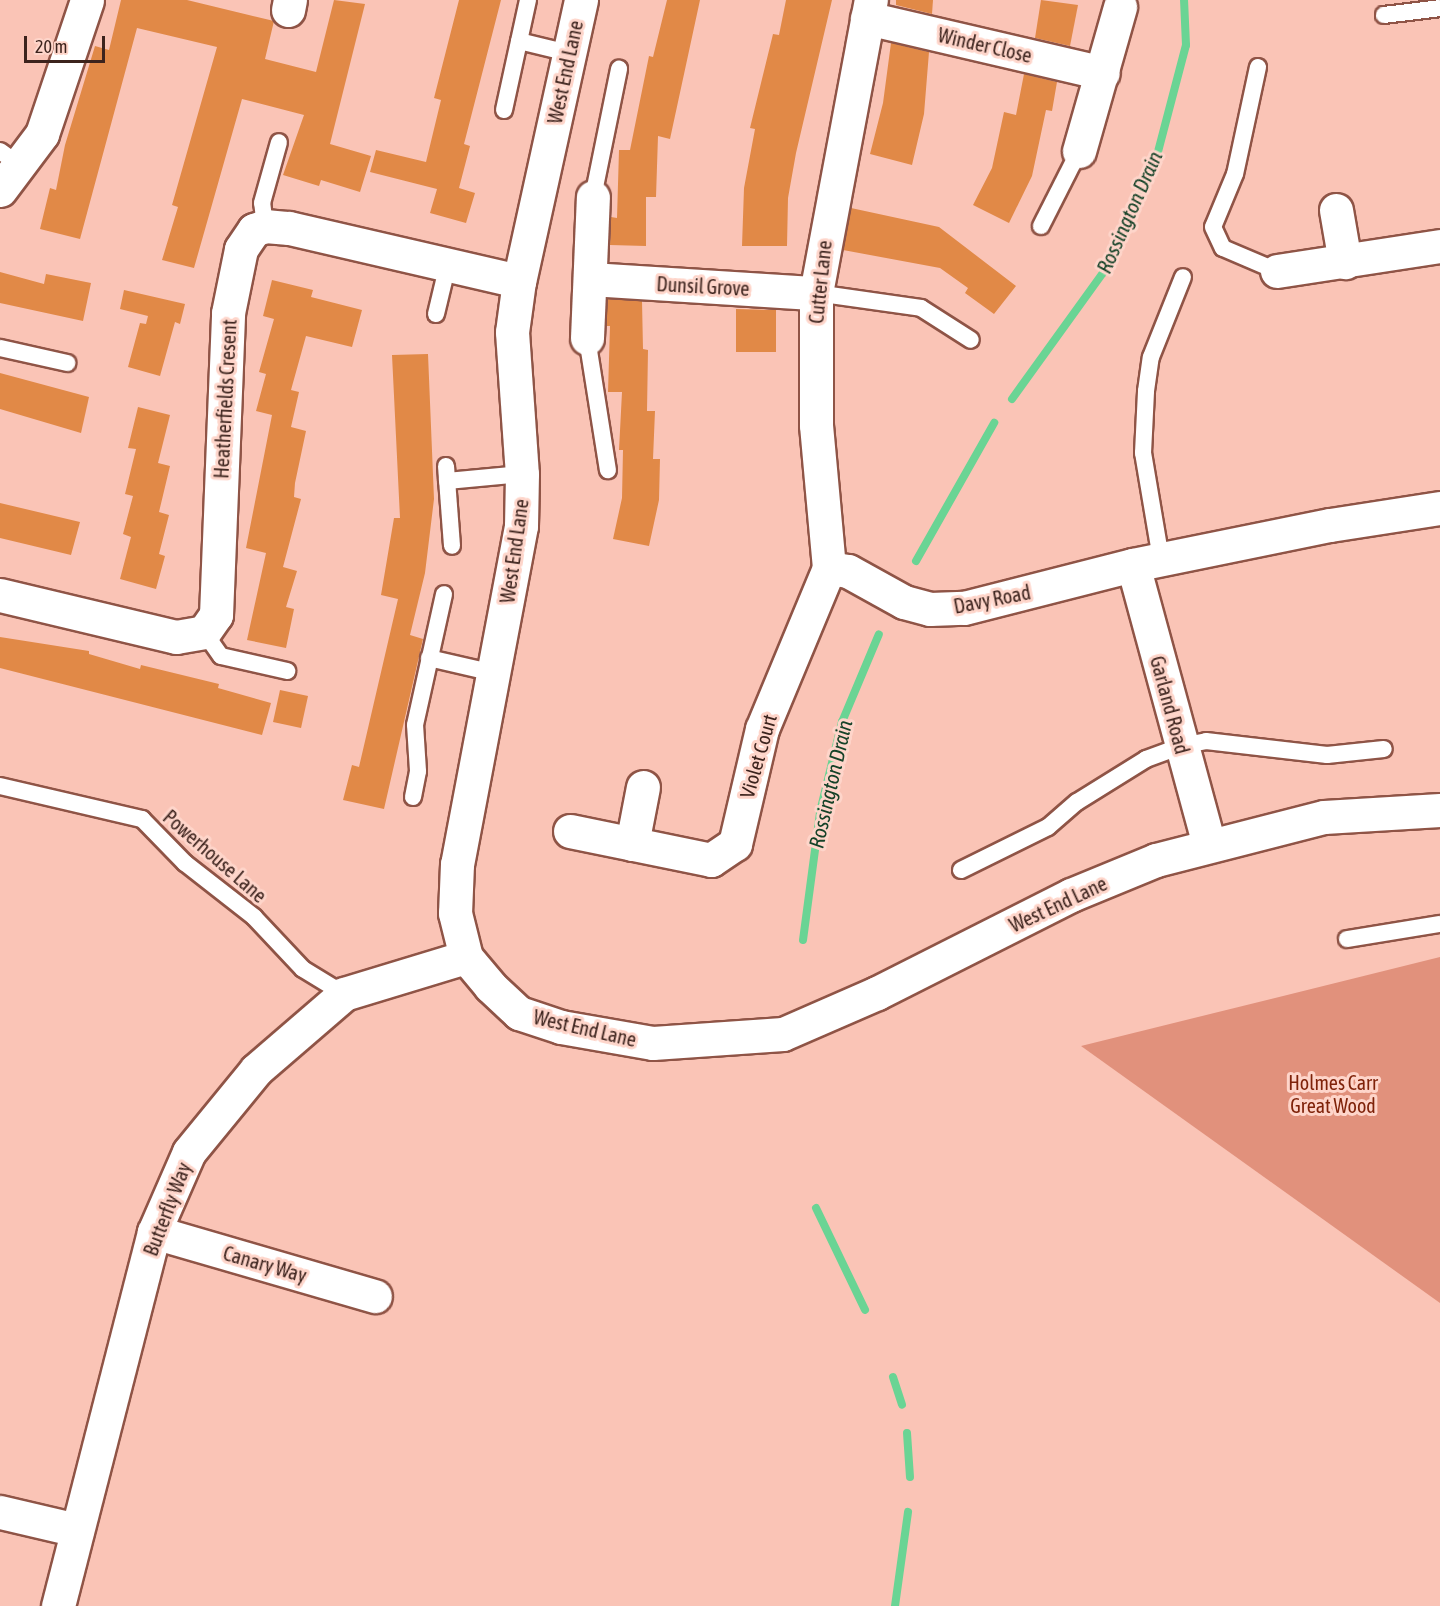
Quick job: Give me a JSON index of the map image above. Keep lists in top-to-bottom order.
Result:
{
  "streets": {
    "street": [
      "Winder Close",
      "West End Lane",
      "Cutter Lane",
      "Dunsil Grove",
      "Heatherfields Cresent",
      "Davy Road",
      "Garland Road",
      "Violet Court",
      "Butterfly Way",
      "Canary Way"
    ],
    "lane": ["Powerhouse Lane"]
  },
  "crossings": [
    ["Winder Close", "Cutter Lane"],
    ["West End Lane", "Garland Road"],
    ["West End Lane", "Butterfly Way"],
    ["Cutter Lane", "Dunsil Grove"],
    ["Cutter Lane", "Davy Road"],
    ["Cutter Lane", "Violet Court"],
    ["Davy Road", "Garland Road"],
    ["Davy Road", "Violet Court"],
    ["Powerhouse Lane", "Butterfly Way"],
    ["Butterfly Way", "Canary Way"]
  ],
  "water": ["Rossington Drain"],
  "parks": ["Holmes Carr Great Wood"],
  "scale_bar": "20 m"
}
